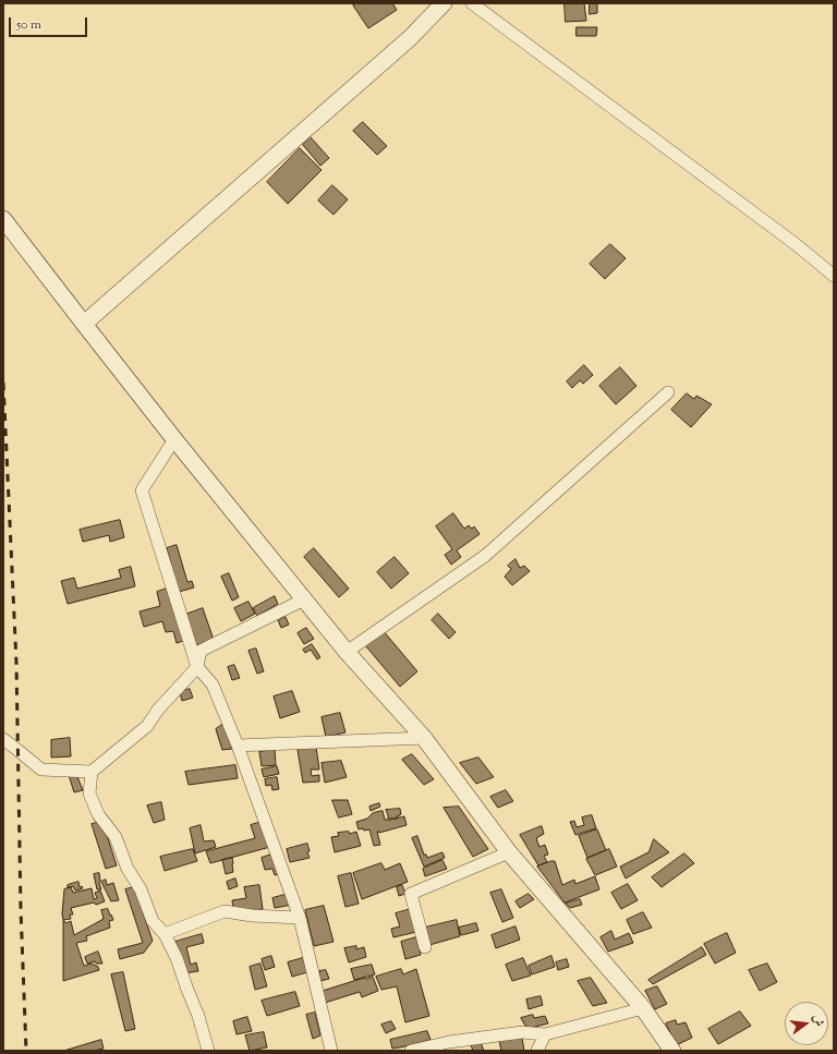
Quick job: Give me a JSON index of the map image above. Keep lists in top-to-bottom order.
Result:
{
  "scale_bar": "50 m",
  "north": "right"
}
